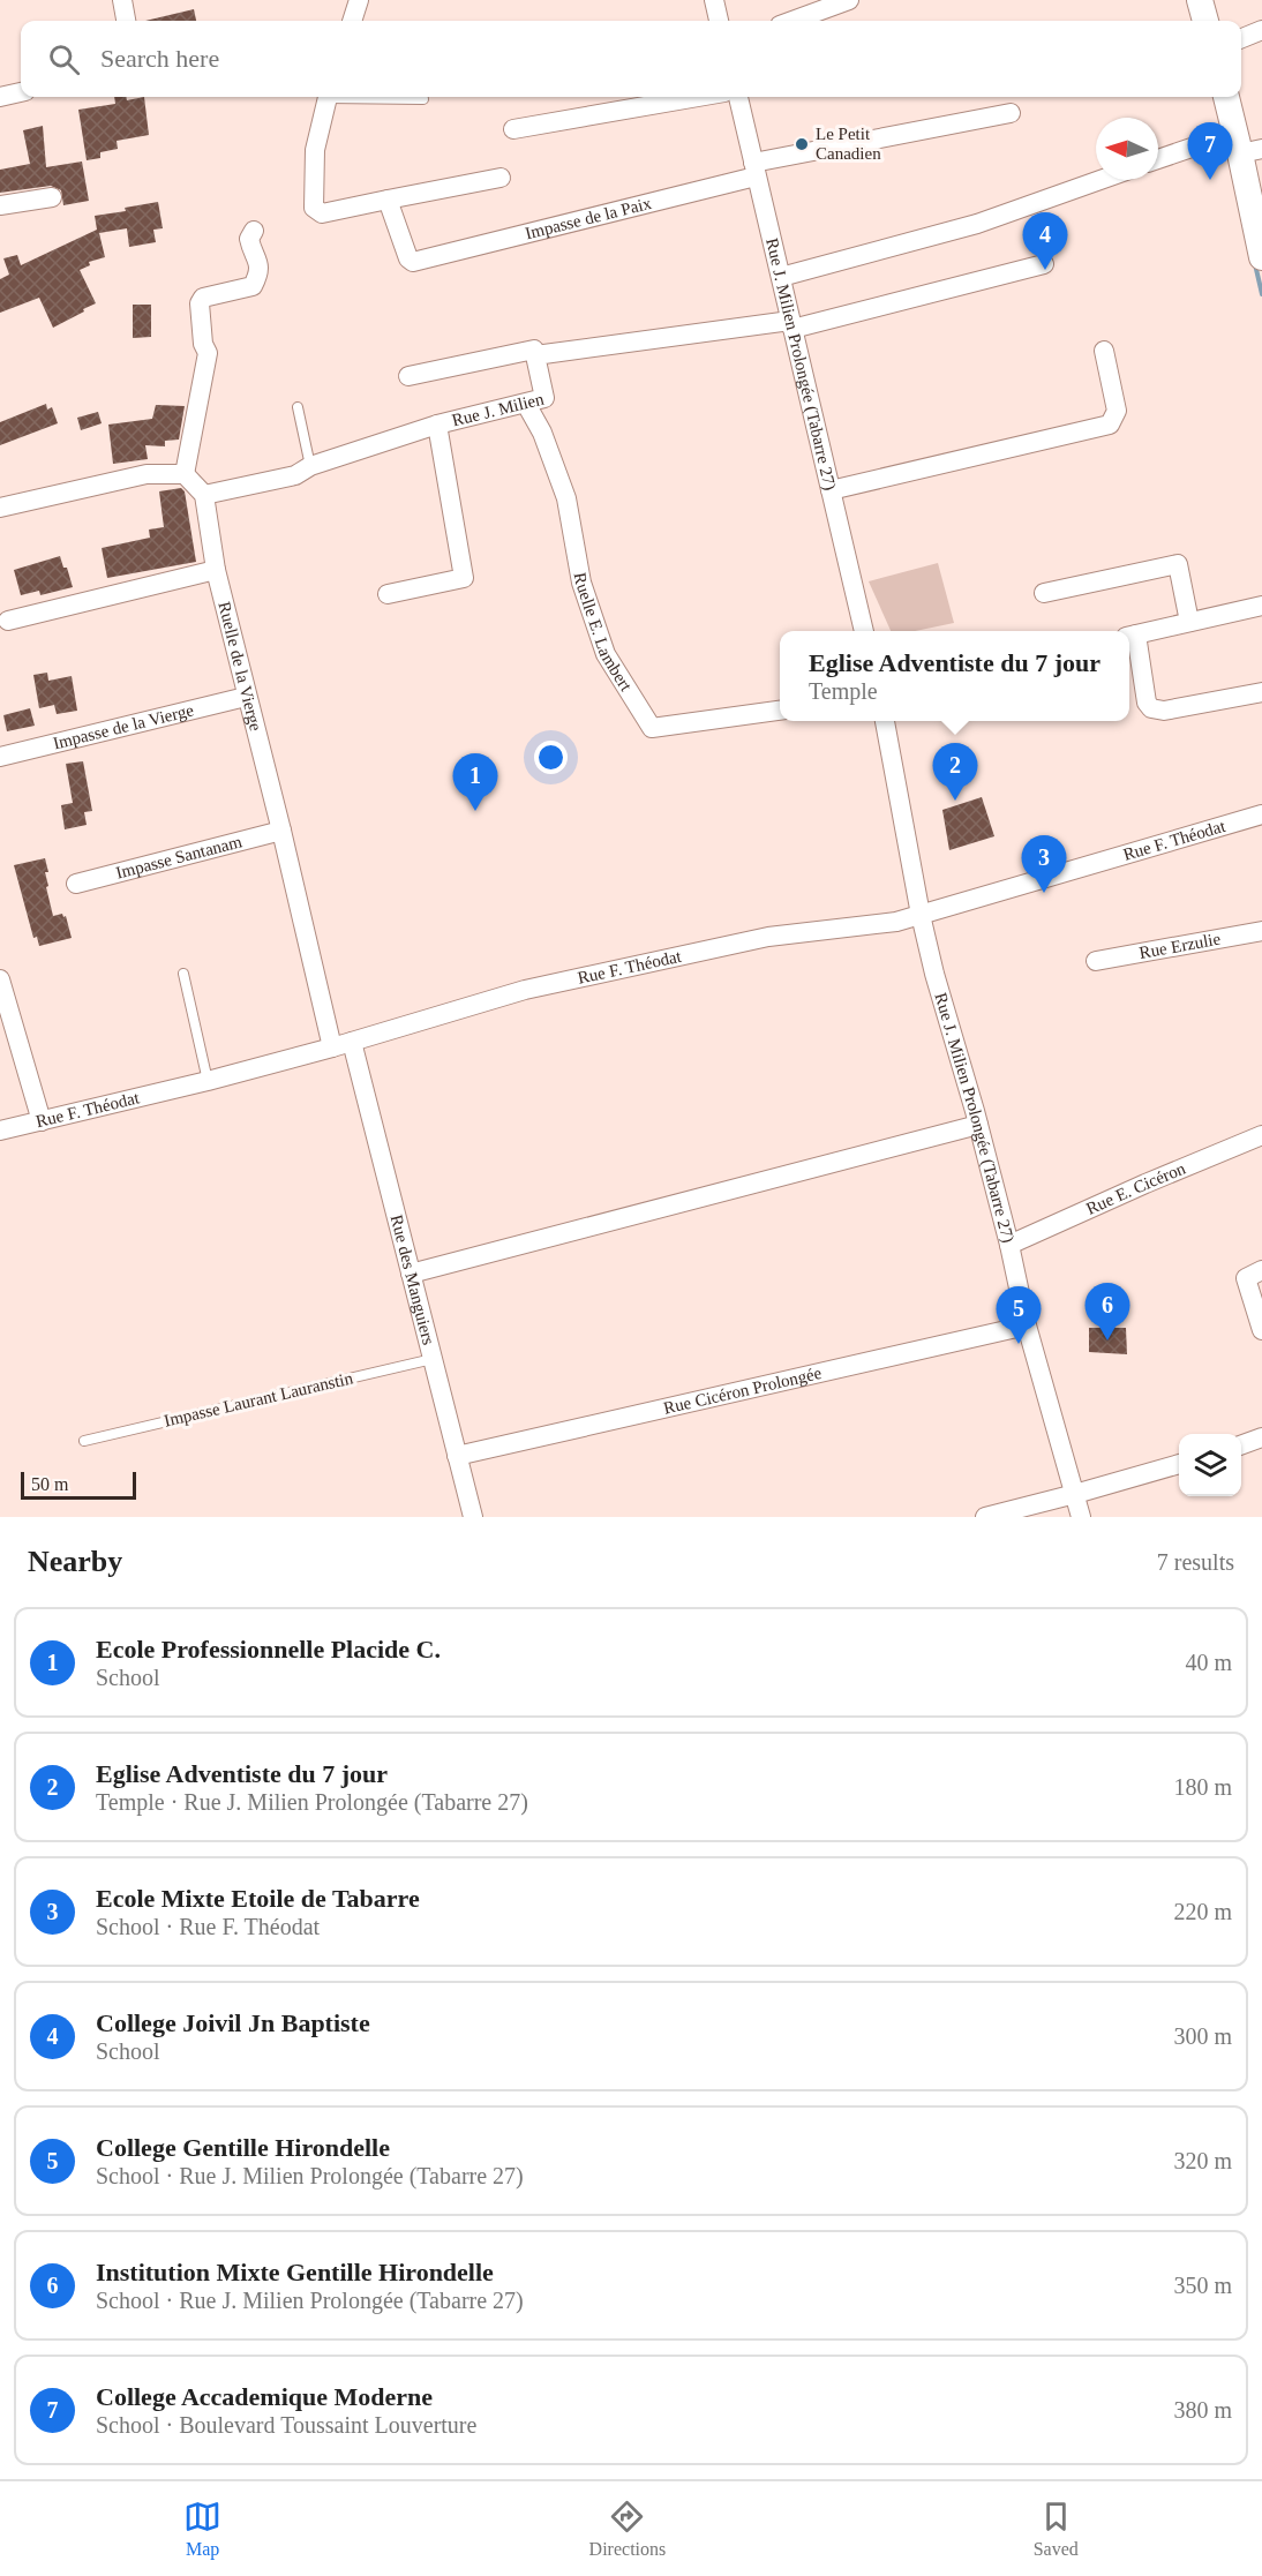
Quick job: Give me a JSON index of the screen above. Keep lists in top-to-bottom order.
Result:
{
  "streets": {
    "street": [
      "Impasse de la Paix",
      "Rue J. Milien Prolongée (Tabarre 27)",
      "Rue J. Milien",
      "Ruelle E. Lambert",
      "Ruelle de la Vierge",
      "Impasse de la Vierge",
      "Rue F. Théodat",
      "Impasse Santanam",
      "Rue Erzulie",
      "Rue E. Cicéron",
      "Rue des Manguiers",
      "Rue Cicéron Prolongée"
    ],
    "lane": ["Impasse Laurant Lauranstin"]
  },
  "crossings": [
    ["Impasse de la Paix", "Rue J. Milien Prolongée (Tabarre 27)"],
    ["Rue J. Milien Prolongée (Tabarre 27)", "Rue F. Théodat"],
    ["Rue J. Milien Prolongée (Tabarre 27)", "Rue E. Cicéron"],
    ["Rue J. Milien Prolongée (Tabarre 27)", "Rue Cicéron Prolongée"],
    ["Rue J. Milien", "Ruelle E. Lambert"],
    ["Rue J. Milien", "Ruelle de la Vierge"],
    ["Ruelle de la Vierge", "Impasse de la Vierge"],
    ["Ruelle de la Vierge", "Rue F. Théodat"],
    ["Ruelle de la Vierge", "Impasse Santanam"],
    ["Rue F. Théodat", "Rue des Manguiers"],
    ["Rue des Manguiers", "Rue Cicéron Prolongée"],
    ["Rue des Manguiers", "Impasse Laurant Lauranstin"]
  ],
  "places": ["Le Petit Canadien"],
  "scale_bar": "50 m",
  "north": "left",
  "page": {
    "search": "Search here",
    "pins": [
      "7",
      "4",
      "2",
      "1",
      "3",
      "6",
      "5"
    ],
    "popup": ["Eglise Adventiste du 7 jour", "Temple"],
    "scale": "50 m",
    "heading": ["Nearby", "7 results"],
    "list": [
      {
        "mark": "1",
        "name": "Ecole Professionnelle Placide C.",
        "note": "School",
        "value": "40 m"
      },
      {
        "mark": "2",
        "name": "Eglise Adventiste du 7 jour",
        "note": "Temple · Rue J. Milien Prolongée (Tabarre 27)",
        "value": "180 m"
      },
      {
        "mark": "3",
        "name": "Ecole Mixte Etoile de Tabarre",
        "note": "School · Rue F. Théodat",
        "value": "220 m"
      },
      {
        "mark": "4",
        "name": "College Joivil Jn Baptiste",
        "note": "School",
        "value": "300 m"
      },
      {
        "mark": "5",
        "name": "College Gentille Hirondelle",
        "note": "School · Rue J. Milien Prolongée (Tabarre 27)",
        "value": "320 m"
      },
      {
        "mark": "6",
        "name": "Institution Mixte Gentille Hirondelle",
        "note": "School · Rue J. Milien Prolongée (Tabarre 27)",
        "value": "350 m"
      },
      {
        "mark": "7",
        "name": "College Accademique Moderne",
        "note": "School · Boulevard Toussaint Louverture",
        "value": "380 m"
      }
    ],
    "nav": ["Map", "Directions", "Saved"]
  }
}
